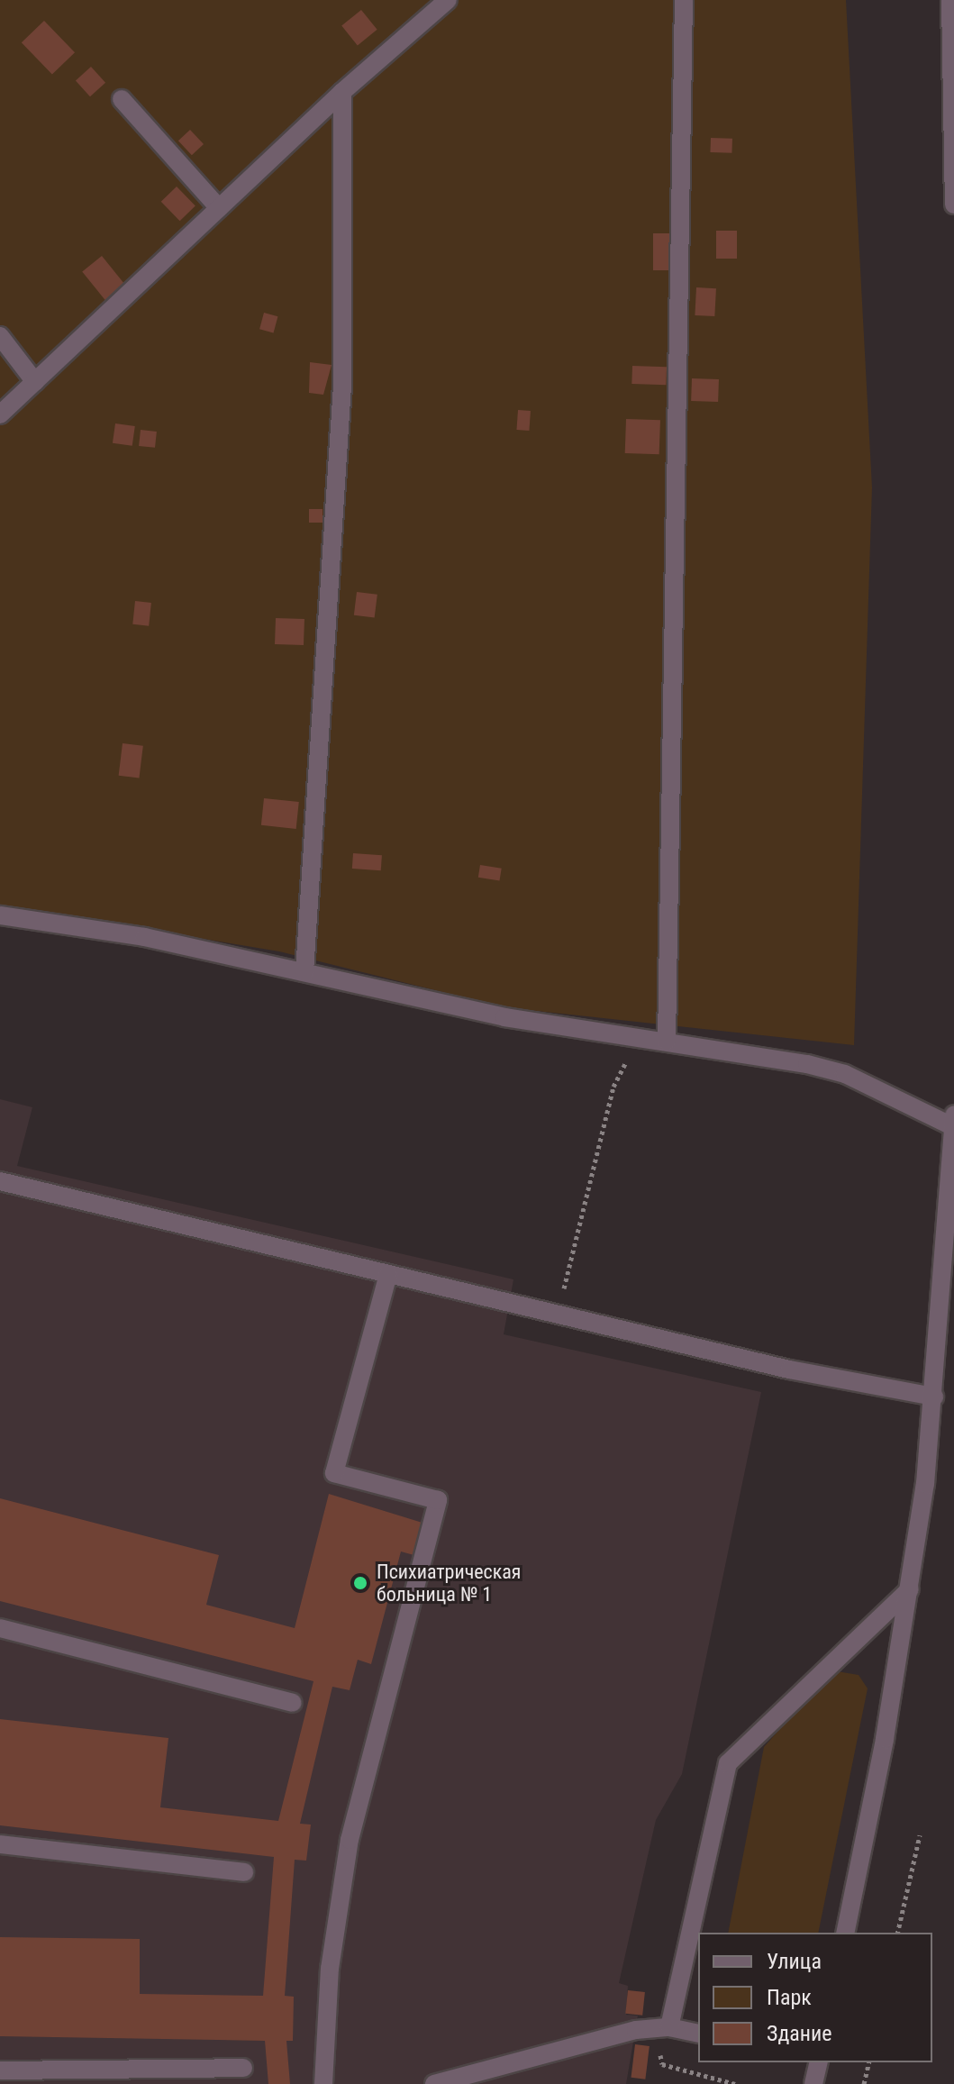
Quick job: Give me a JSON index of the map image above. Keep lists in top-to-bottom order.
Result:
{
  "places": ["Психиатрическая больница № 1"],
  "legend": ["Улица", "Парк", "Здание"]
}
